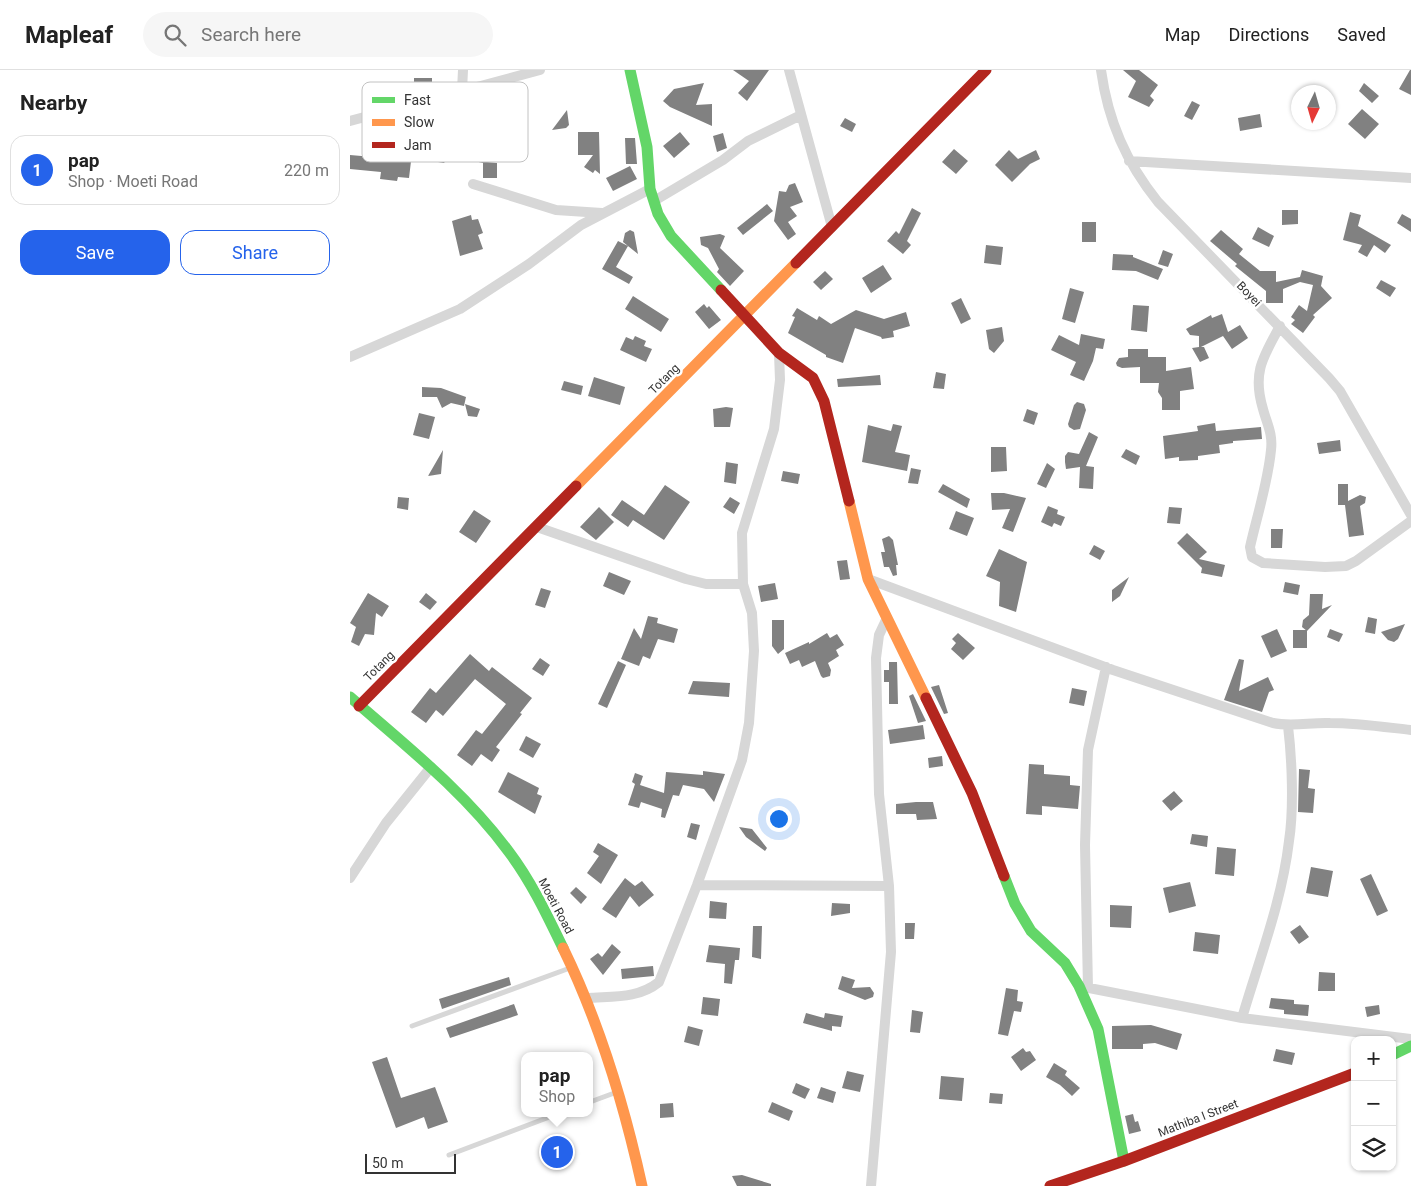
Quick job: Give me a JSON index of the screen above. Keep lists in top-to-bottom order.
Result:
{
  "streets": {
    "street": [
      "Boyei",
      "Totang",
      "Moeti Road",
      "Mathiba I Street"
    ]
  },
  "crossings": [
    ["Totang", "Moeti Road"]
  ],
  "legend": ["Fast", "Slow", "Jam"],
  "scale_bar": "50 m",
  "north": "bottom",
  "page": {
    "header": "Mapleaf",
    "search": "Search here",
    "nav": ["Map", "Directions", "Saved"],
    "heading": "Nearby",
    "list": [
      {
        "mark": "1",
        "name": "pap",
        "note": "Shop · Moeti Road",
        "value": "220 m"
      }
    ],
    "buttons": ["Save", "Share"],
    "map_buttons": ["+", "−"],
    "popup": ["pap", "Shop"],
    "pins": "1",
    "scale": "50 m"
  }
}
